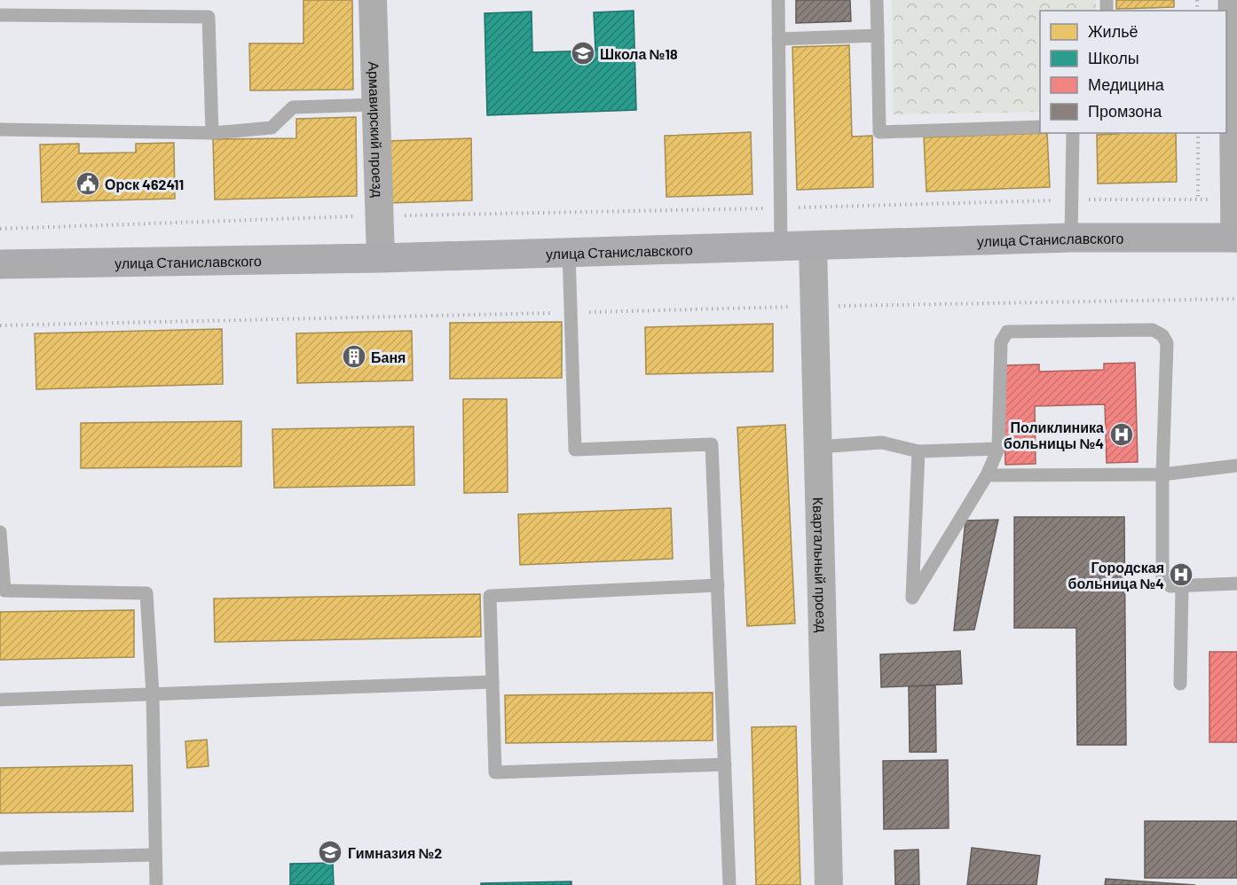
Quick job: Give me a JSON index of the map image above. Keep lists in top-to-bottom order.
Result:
{
  "streets": {
    "main road": ["улица Станиславского"],
    "street": ["Армавирский проезд", "Квартальный проезд"]
  },
  "crossings": [
    ["Армавирский проезд", "улица Станиславского"],
    ["улица Станиславского", "Квартальный проезд"]
  ],
  "places": {
    "school or university": ["Школа №18", "Гимназия №2"],
    "public building": ["Орск 462411"],
    "building": ["Баня"],
    "hospital": ["Поликлиника больницы №4", "Городская больница №4"]
  },
  "legend": [
    "Жильё",
    "Школы",
    "Медицина",
    "Промзона"
  ]
}
